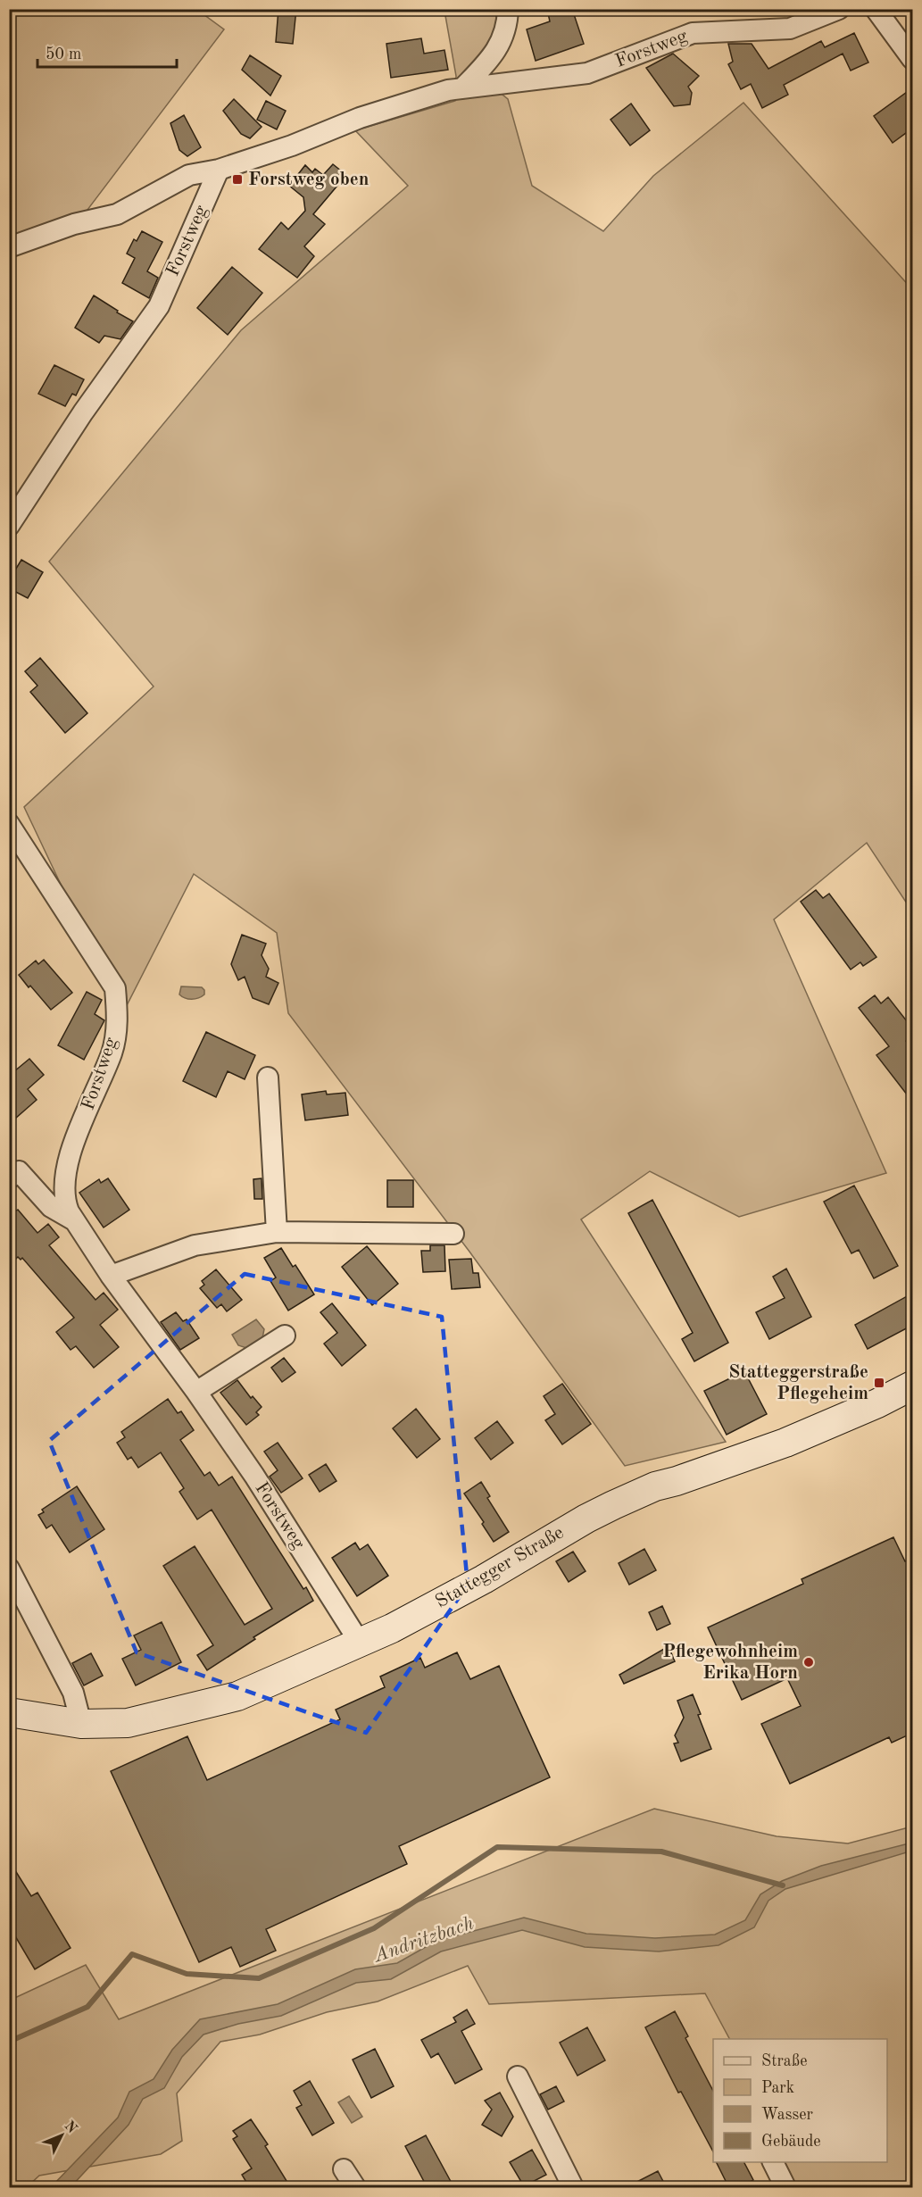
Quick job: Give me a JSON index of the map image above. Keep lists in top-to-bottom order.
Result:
{
  "streets": {
    "main road": ["Stattegger Straße"],
    "street": ["Forstweg"]
  },
  "crossings": [
    ["Forstweg", "Stattegger Straße"]
  ],
  "water": ["Andritzbach"],
  "places": {
    "transit": ["Forstweg oben", "Statteggerstraße Pflegeheim"],
    "other": ["Pflegewohnheim Erika Horn"]
  },
  "legend": [
    "Straße",
    "Park",
    "Wasser",
    "Gebäude"
  ],
  "scale_bar": "50 m",
  "north": "top right"
}
